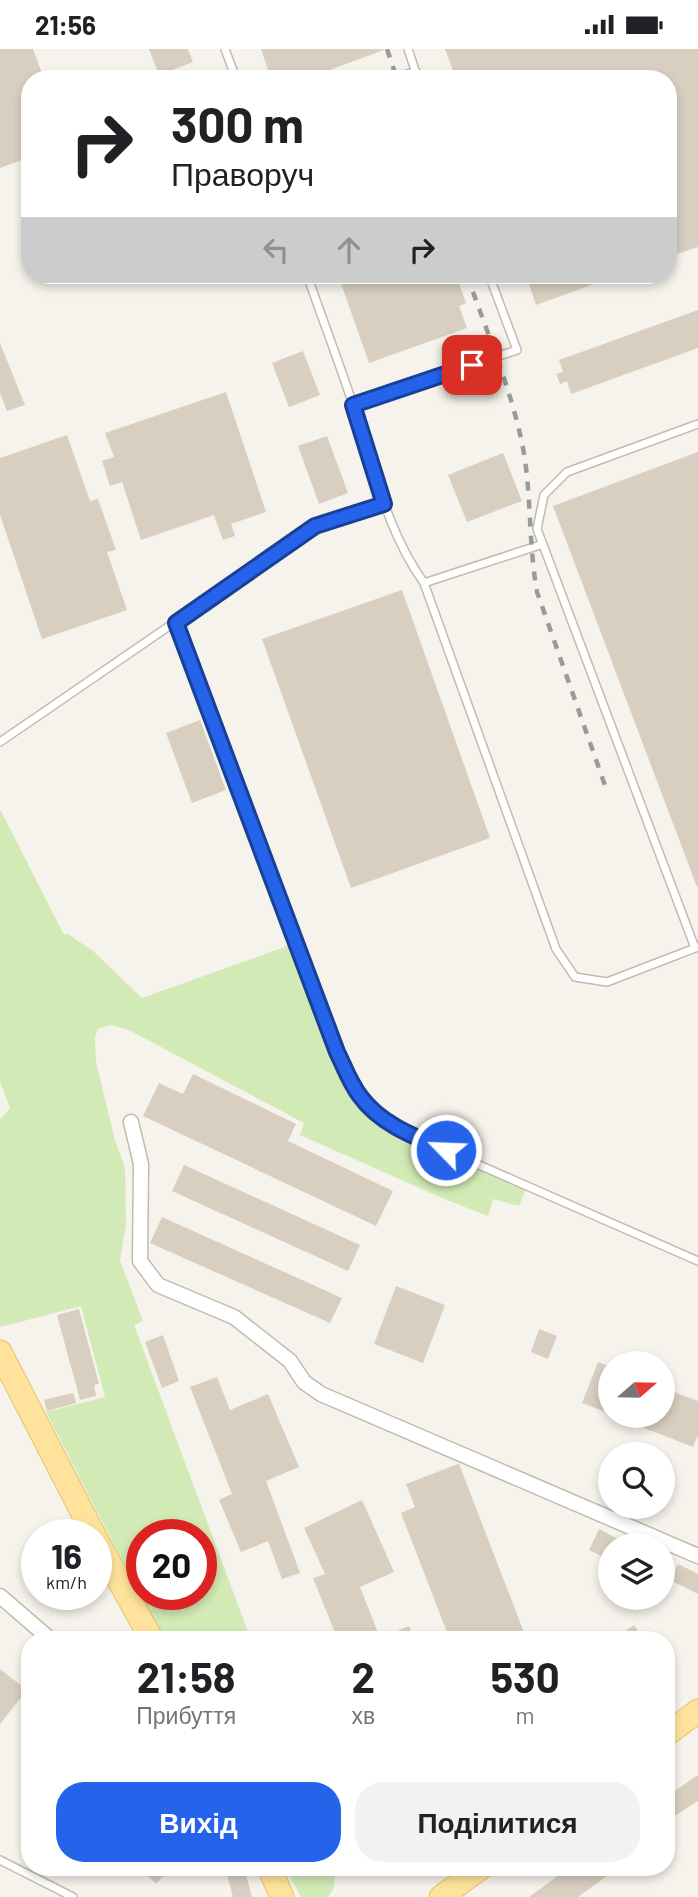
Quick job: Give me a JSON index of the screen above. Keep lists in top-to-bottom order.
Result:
{
  "north": "right",
  "page": {
    "status": "21:56",
    "turn": ["300 m", "Праворуч"],
    "speed": "16 km/h",
    "limit": "20",
    "eta": [
      "21:58",
      "Прибуття",
      "2",
      "хв",
      "530",
      "m"
    ],
    "buttons": ["Вихід", "Поділитися"]
  }
}
